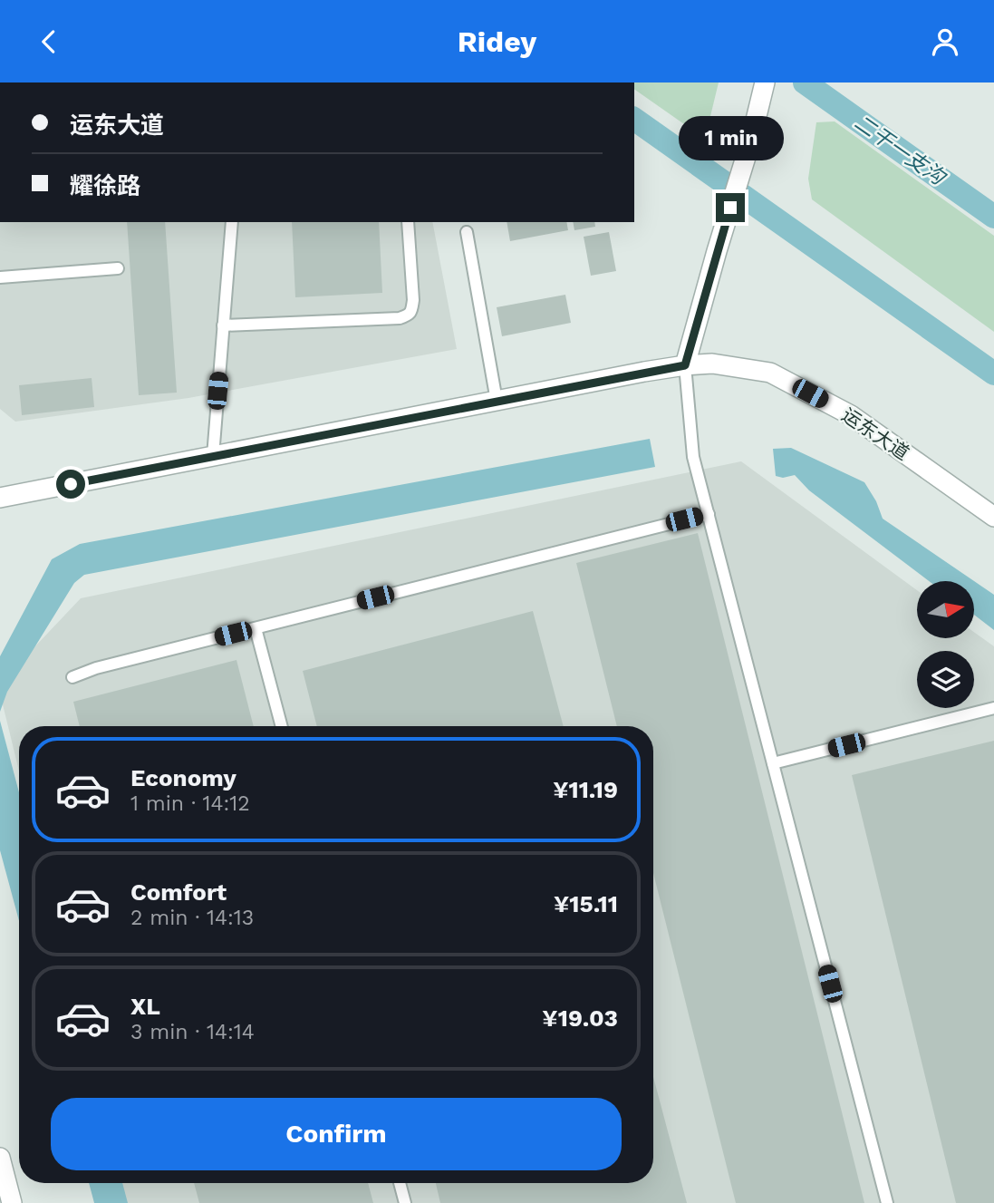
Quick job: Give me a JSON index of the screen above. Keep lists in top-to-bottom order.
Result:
{
  "streets": {
    "street": ["运东大道"]
  },
  "water": ["二干一支沟"],
  "north": "right",
  "page": {
    "header": "Ridey",
    "banner": ["运东大道", "耀徐路"],
    "bubble": "1 min",
    "list": [
      {
        "name": "Economy",
        "note": "1 min · 14:12",
        "value": "¥11.19"
      },
      {
        "name": "Comfort",
        "note": "2 min · 14:13",
        "value": "¥15.11"
      },
      {
        "name": "XL",
        "note": "3 min · 14:14",
        "value": "¥19.03"
      }
    ],
    "buttons": "Confirm"
  }
}
